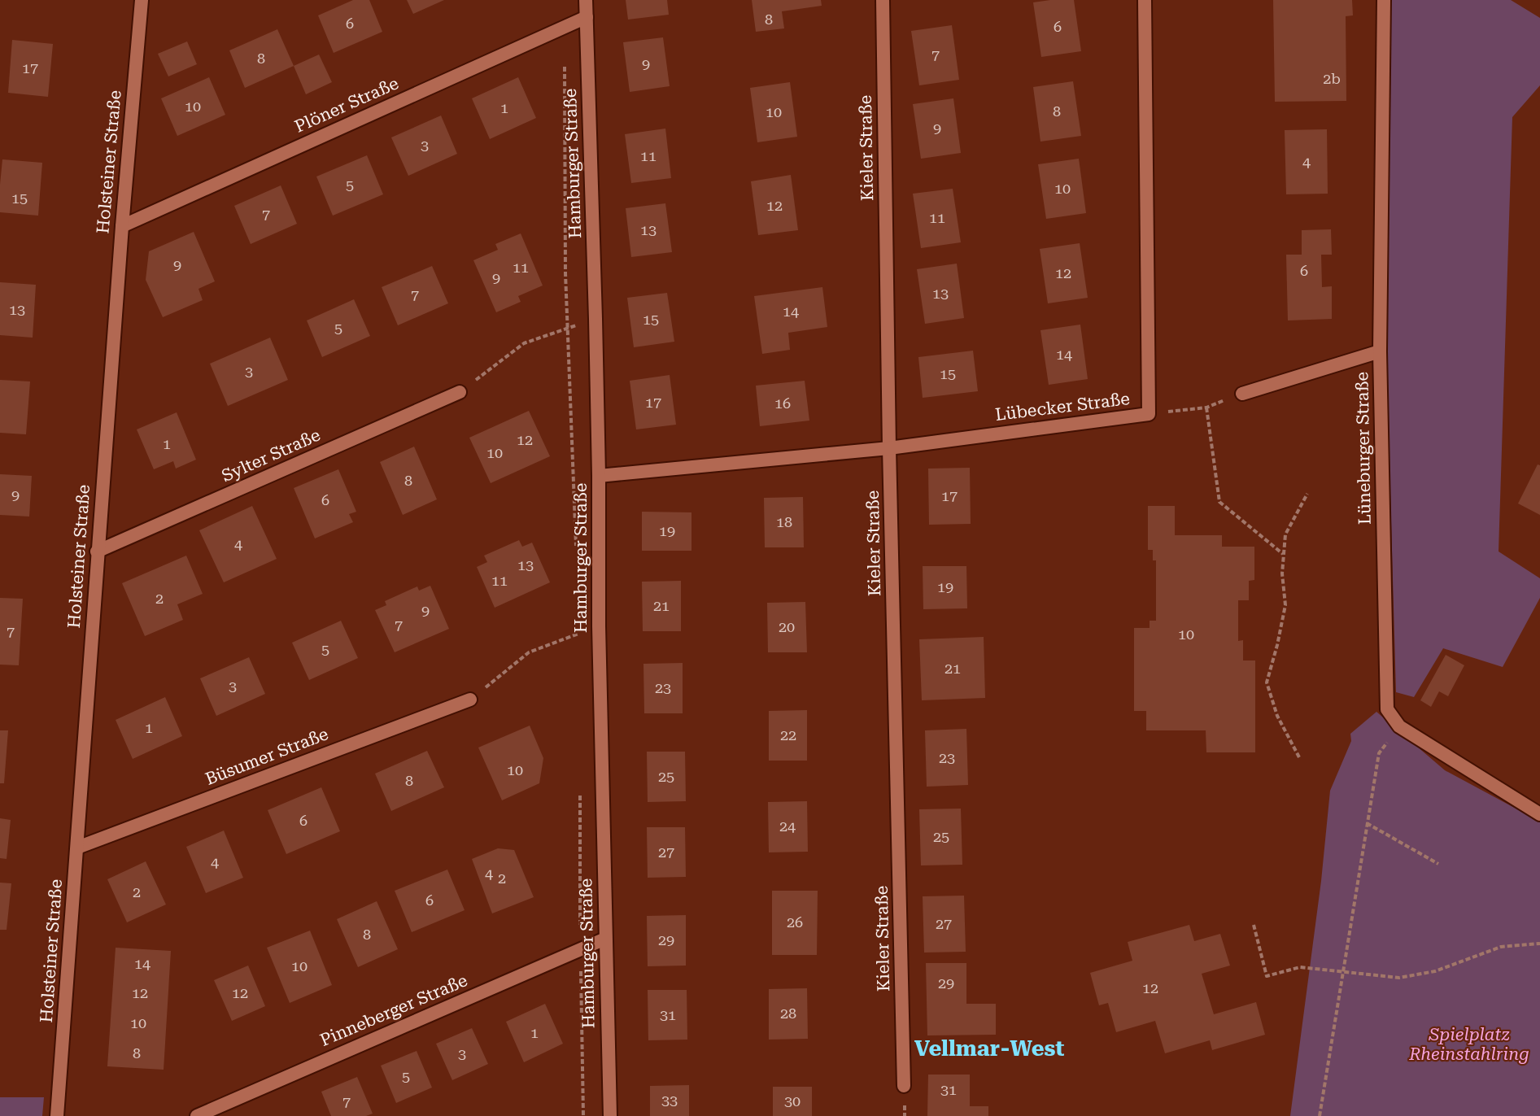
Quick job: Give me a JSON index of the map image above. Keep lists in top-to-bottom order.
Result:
{
  "streets": {
    "street": [
      "Plöner Straße",
      "Kieler Straße",
      "Holsteiner Straße",
      "Hamburger Straße",
      "Lübecker Straße",
      "Lüneburger Straße",
      "Sylter Straße",
      "Büsumer Straße",
      "Pinneberger Straße"
    ]
  },
  "crossings": [
    ["Plöner Straße", "Holsteiner Straße"],
    ["Plöner Straße", "Hamburger Straße"],
    ["Kieler Straße", "Lübecker Straße"],
    ["Holsteiner Straße", "Sylter Straße"],
    ["Holsteiner Straße", "Büsumer Straße"],
    ["Hamburger Straße", "Lübecker Straße"],
    ["Hamburger Straße", "Pinneberger Straße"]
  ],
  "districts": ["Vellmar-West"],
  "parks": ["Spielplatz Rheinstahlring"],
  "house_numbers": [
    "8",
    "6",
    "6",
    "7",
    "8",
    "9",
    "17",
    "2b",
    "10",
    "1",
    "8",
    "10",
    "9",
    "3",
    "11",
    "4",
    "5",
    "10",
    "15",
    "12",
    "7",
    "11",
    "13",
    "9",
    "11",
    "6",
    "12",
    "9",
    "13",
    "7",
    "13",
    "14",
    "15",
    "5",
    "14",
    "3",
    "15",
    "17",
    "16",
    "12",
    "1",
    "10",
    "8",
    "9",
    "17",
    "6",
    "18",
    "19",
    "4",
    "13",
    "11",
    "19",
    "2",
    "21",
    "9",
    "7",
    "20",
    "7",
    "10",
    "5",
    "21",
    "3",
    "23",
    "1",
    "22",
    "23",
    "10",
    "25",
    "8",
    "6",
    "24",
    "25",
    "27",
    "4",
    "4",
    "2",
    "2",
    "6",
    "26",
    "27",
    "8",
    "29",
    "14",
    "10",
    "29",
    "12",
    "12",
    "12",
    "28",
    "31",
    "10",
    "1",
    "8",
    "3",
    "5",
    "31",
    "33",
    "30",
    "7"
  ]
}
